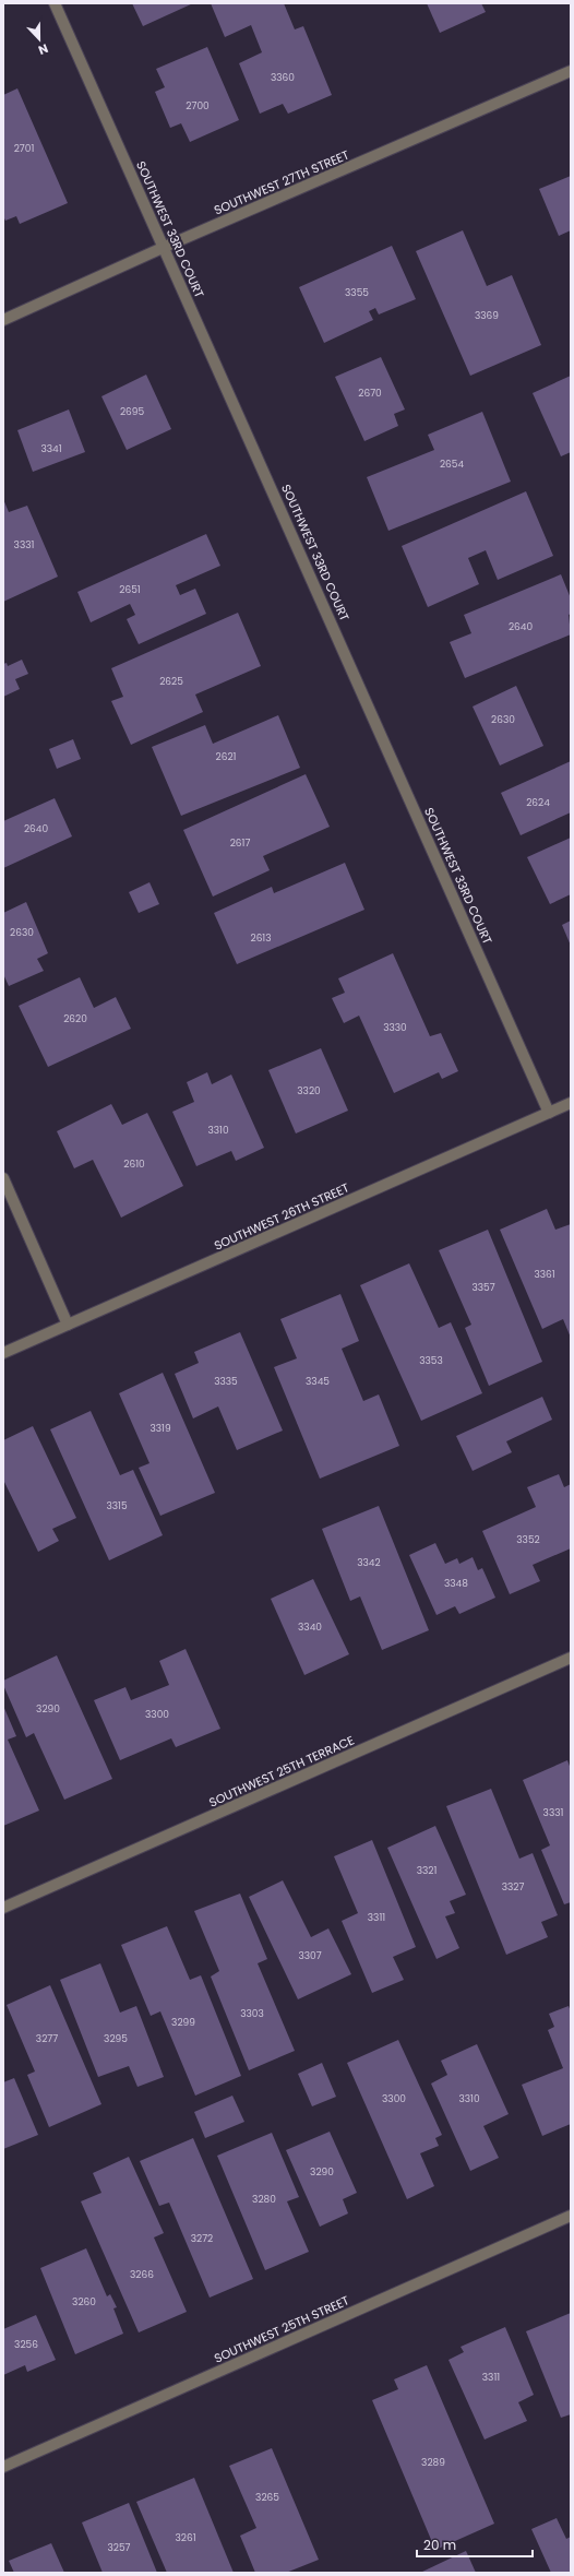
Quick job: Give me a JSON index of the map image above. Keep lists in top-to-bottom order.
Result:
{
  "streets": {
    "street": [
      "SOUTHWEST 27TH STREET",
      "SOUTHWEST 33RD COURT",
      "SOUTHWEST 26TH STREET",
      "SOUTHWEST 25TH TERRACE",
      "SOUTHWEST 25TH STREET"
    ]
  },
  "crossings": [
    ["SOUTHWEST 27TH STREET", "SOUTHWEST 33RD COURT"],
    ["SOUTHWEST 33RD COURT", "SOUTHWEST 26TH STREET"]
  ],
  "house_numbers": [
    "3360",
    "2700",
    "2701",
    "3355",
    "3369",
    "2670",
    "2695",
    "3341",
    "2654",
    "3331",
    "2651",
    "2640",
    "2625",
    "2630",
    "2621",
    "2624",
    "2640",
    "2617",
    "2630",
    "2613",
    "2620",
    "3330",
    "3320",
    "3310",
    "2610",
    "3361",
    "3357",
    "3353",
    "3335",
    "3345",
    "3319",
    "3315",
    "3352",
    "3342",
    "3348",
    "3340",
    "3290",
    "3300",
    "3331",
    "3321",
    "3327",
    "3311",
    "3307",
    "3303",
    "3299",
    "3277",
    "3295",
    "3300",
    "3310",
    "3290",
    "3280",
    "3272",
    "3266",
    "3260",
    "3256",
    "3311",
    "3289",
    "3265",
    "3261",
    "3257"
  ],
  "scale_bar": "20 m",
  "north": "bottom"
}
